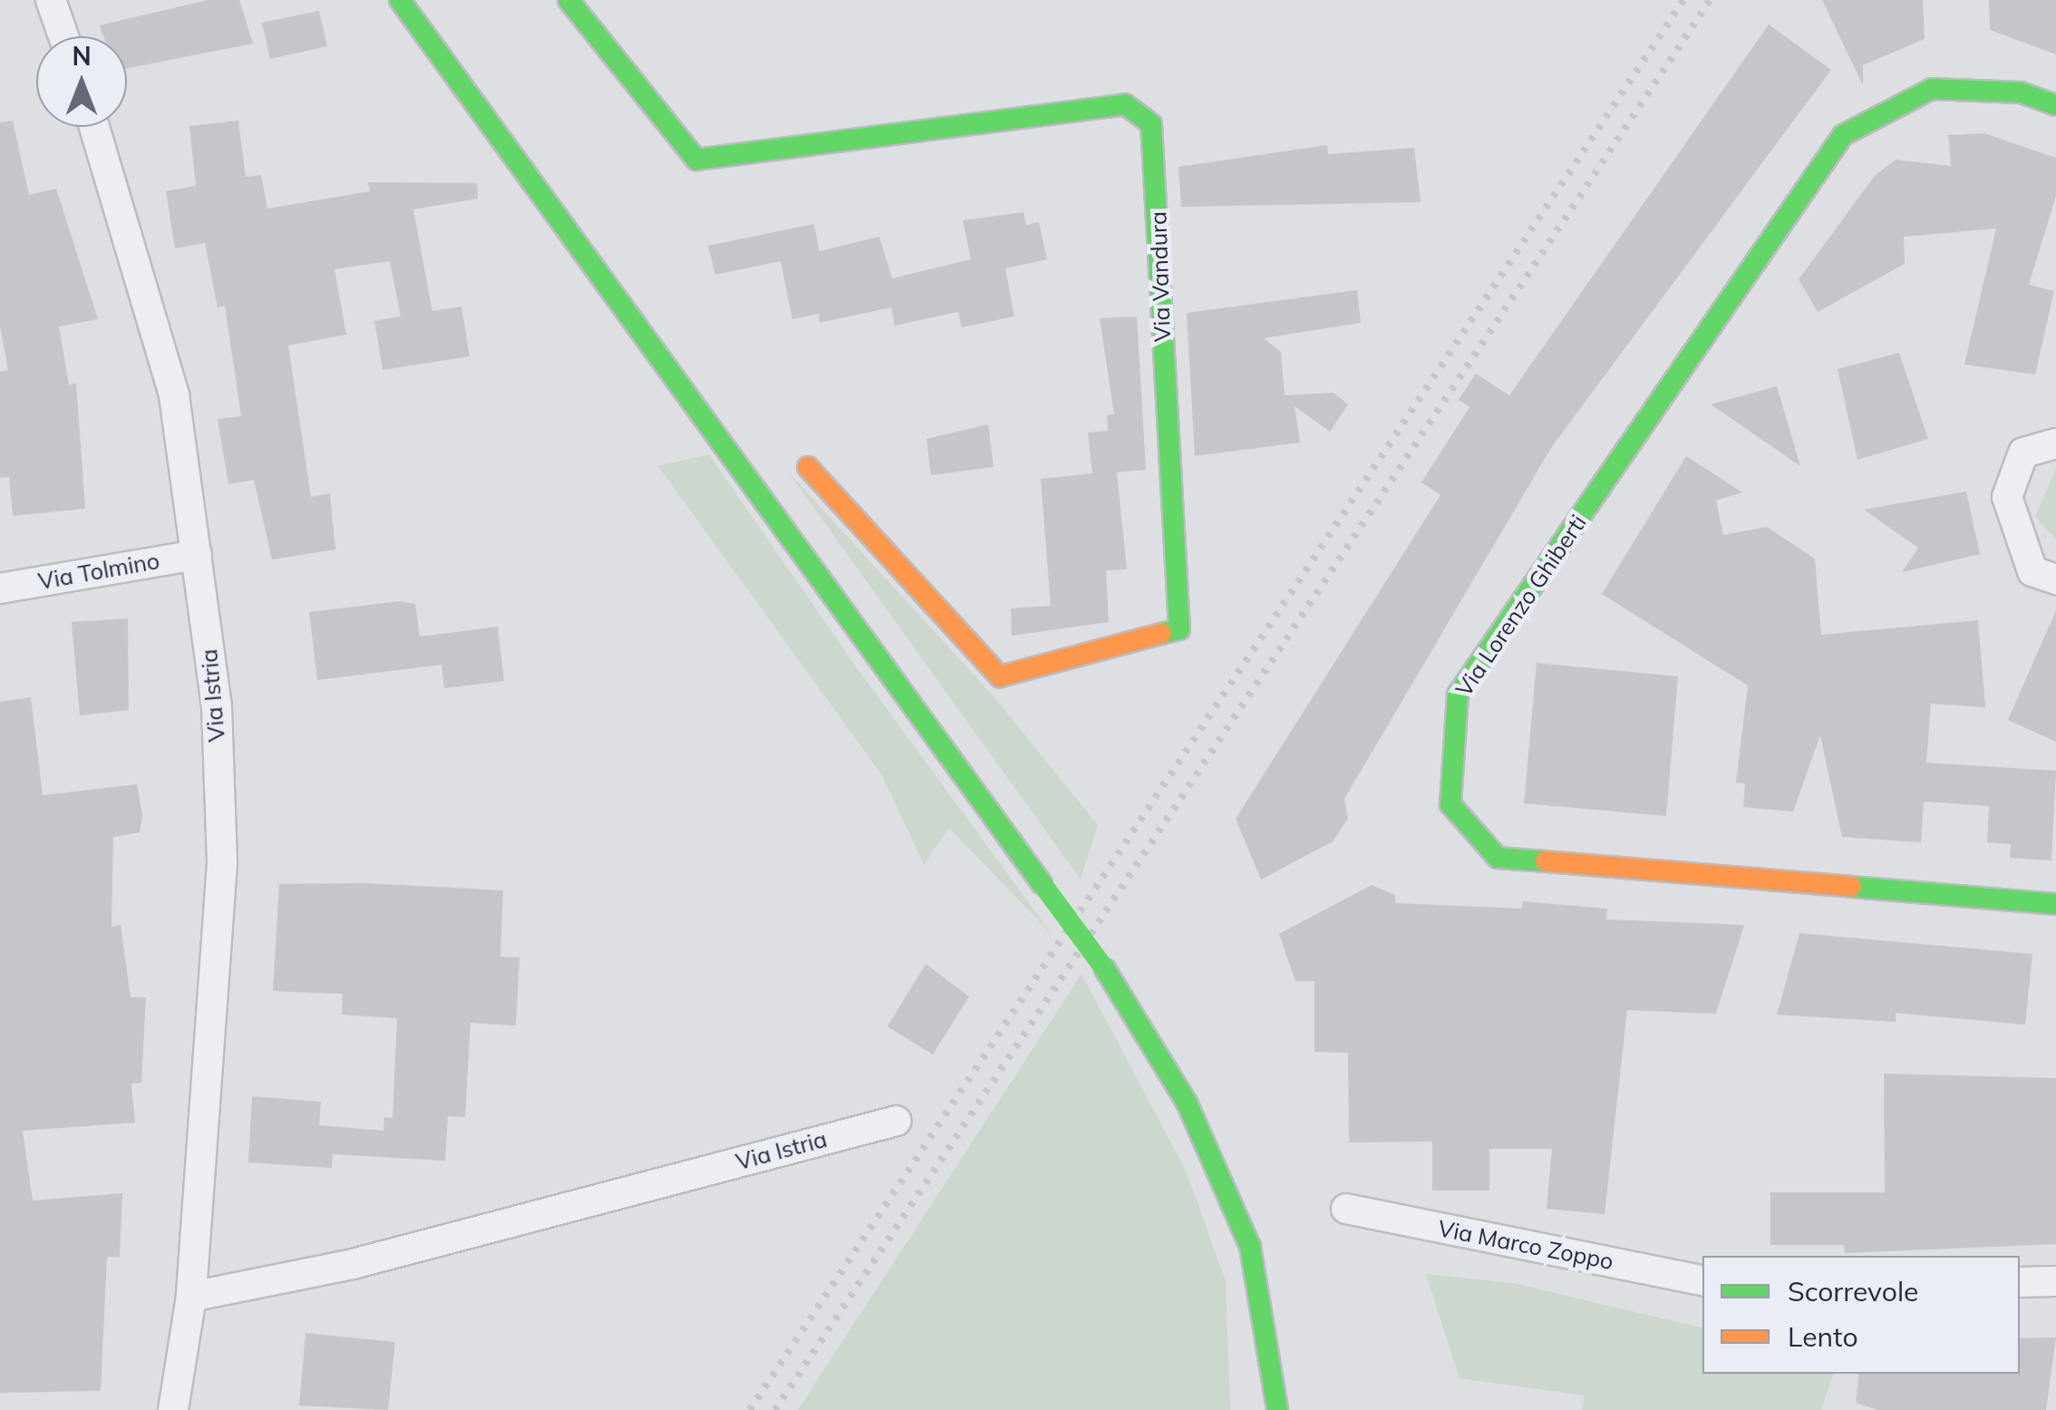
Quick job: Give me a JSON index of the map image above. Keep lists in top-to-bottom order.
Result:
{
  "streets": {
    "street": [
      "Via Vandura",
      "Via Tolmino",
      "Via Lorenzo Ghiberti",
      "Via Istria",
      "Via Marco Zoppo"
    ]
  },
  "crossings": [
    ["Via Tolmino", "Via Istria"]
  ],
  "legend": ["Scorrevole", "Lento"],
  "north": "top"
}
